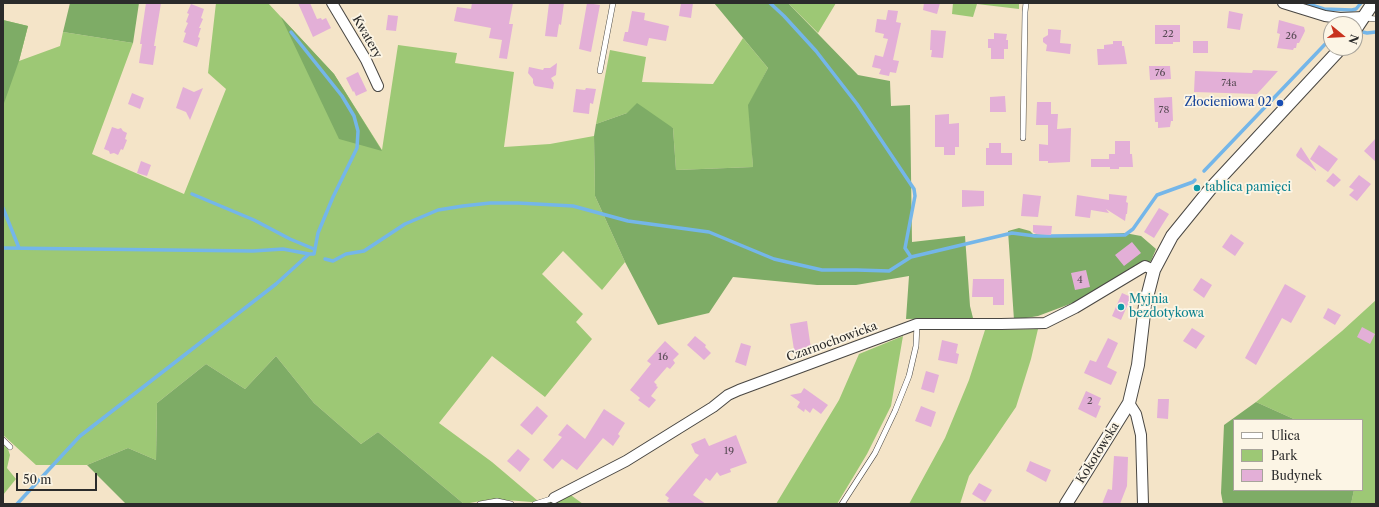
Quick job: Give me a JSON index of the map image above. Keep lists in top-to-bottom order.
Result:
{
  "streets": {
    "street": ["Kwatery", "Czarnochowicka", "Kokotowska"]
  },
  "crossings": [
    ["Czarnochowicka", "Kokotowska"]
  ],
  "places": ["Złocieniowa 02", "tablica pamięci", "Myjnia bezdotykowa"],
  "house_numbers": [
    "22",
    "26",
    "76",
    "74a",
    "78",
    "4",
    "16",
    "2",
    "19"
  ],
  "legend": ["Ulica", "Park", "Budynek"],
  "scale_bar": "50 m",
  "north": "right"
}
